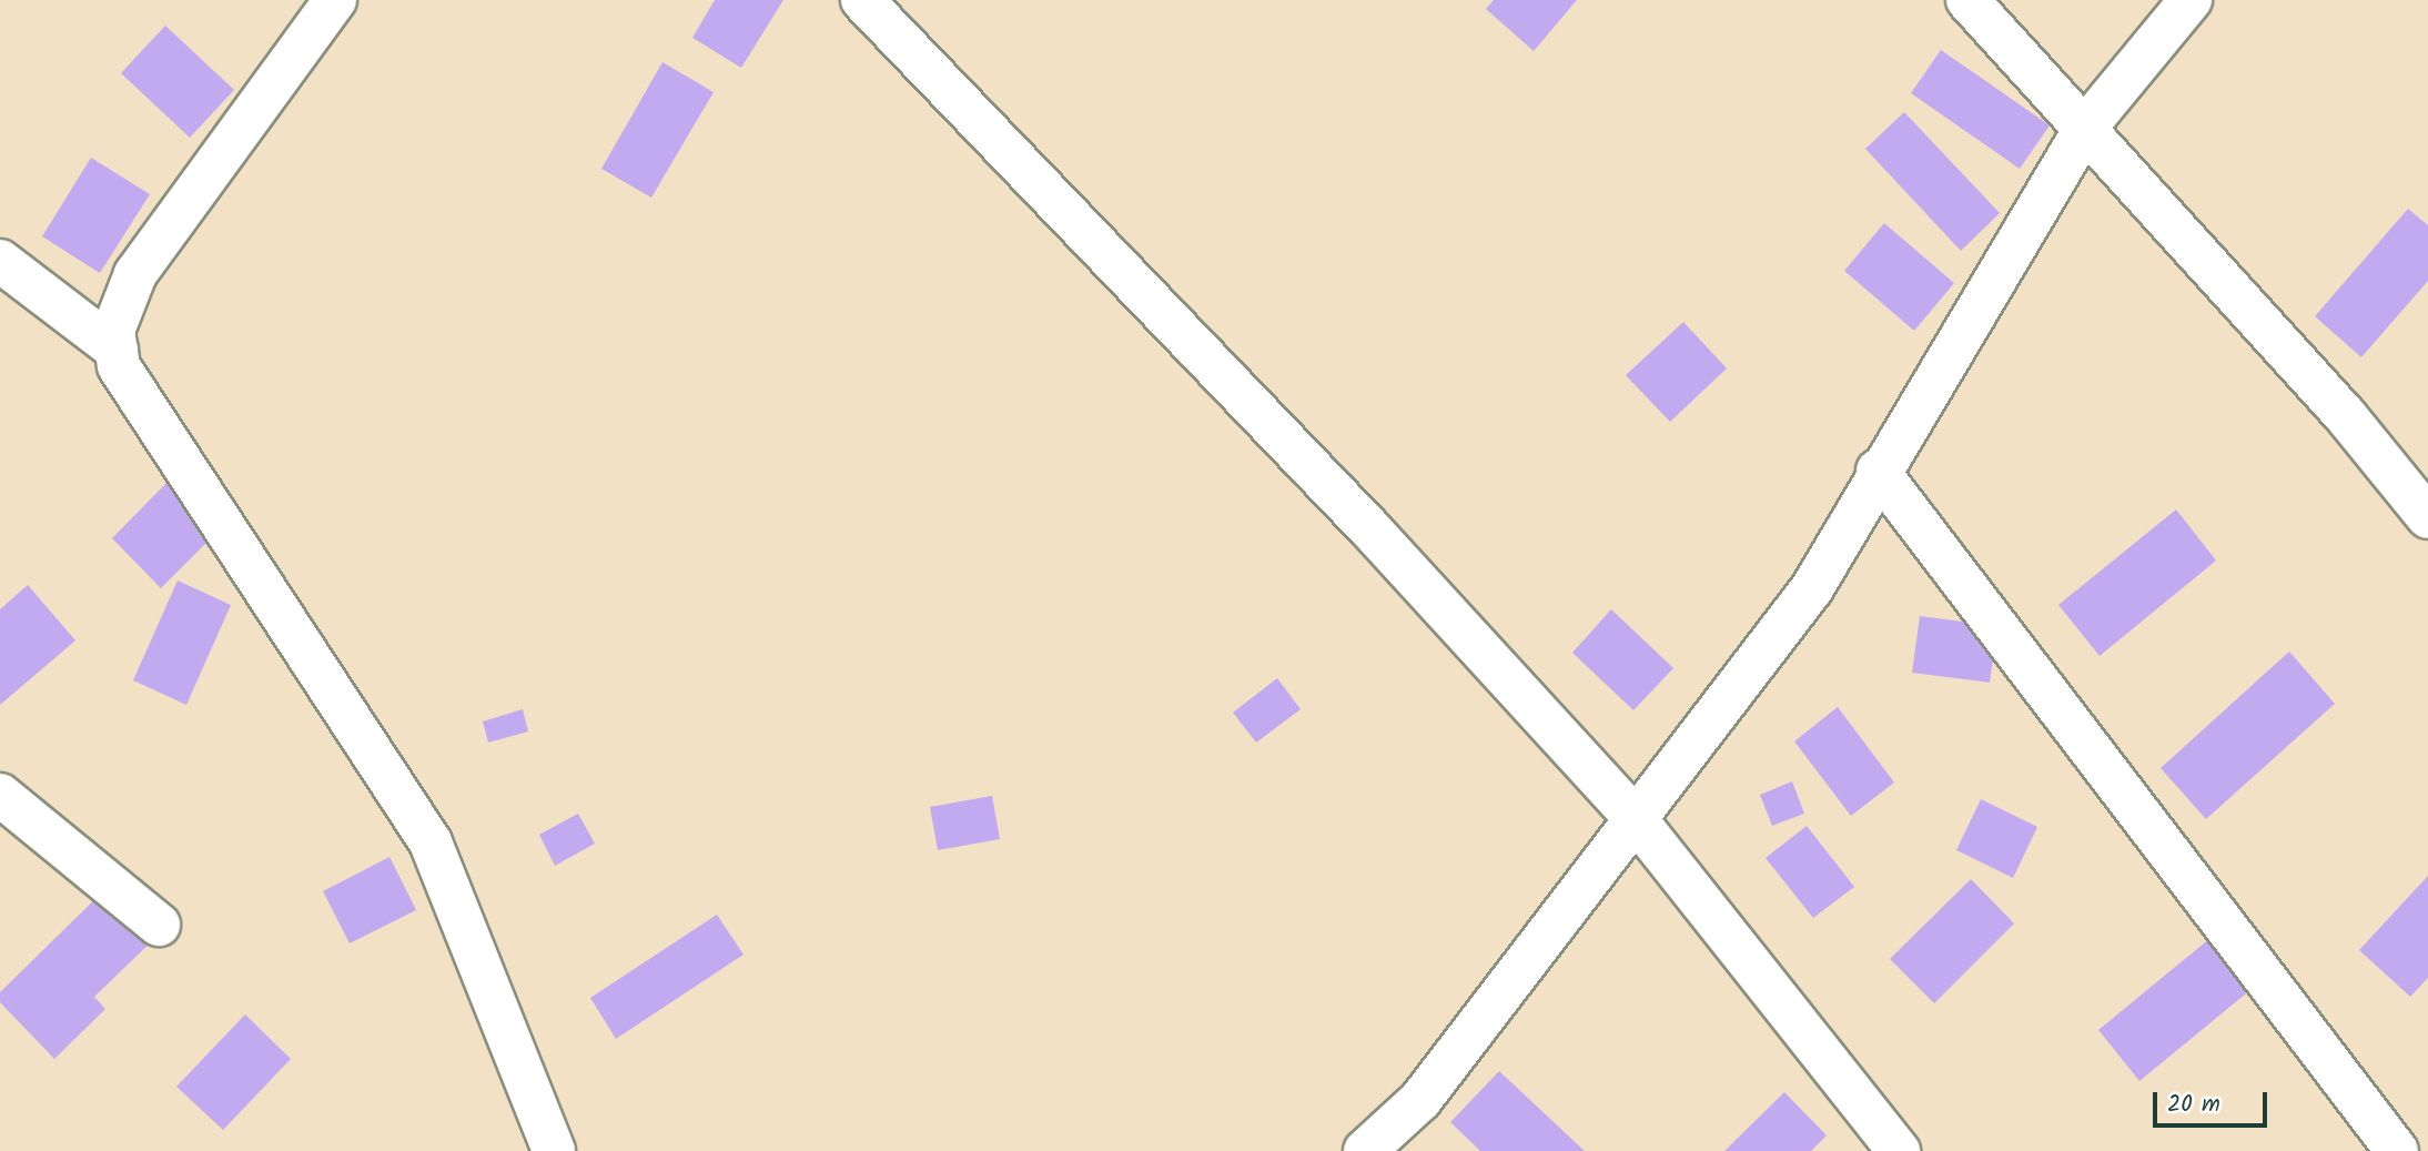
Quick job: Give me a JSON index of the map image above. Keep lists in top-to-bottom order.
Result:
{
  "scale_bar": "20 m"
}
